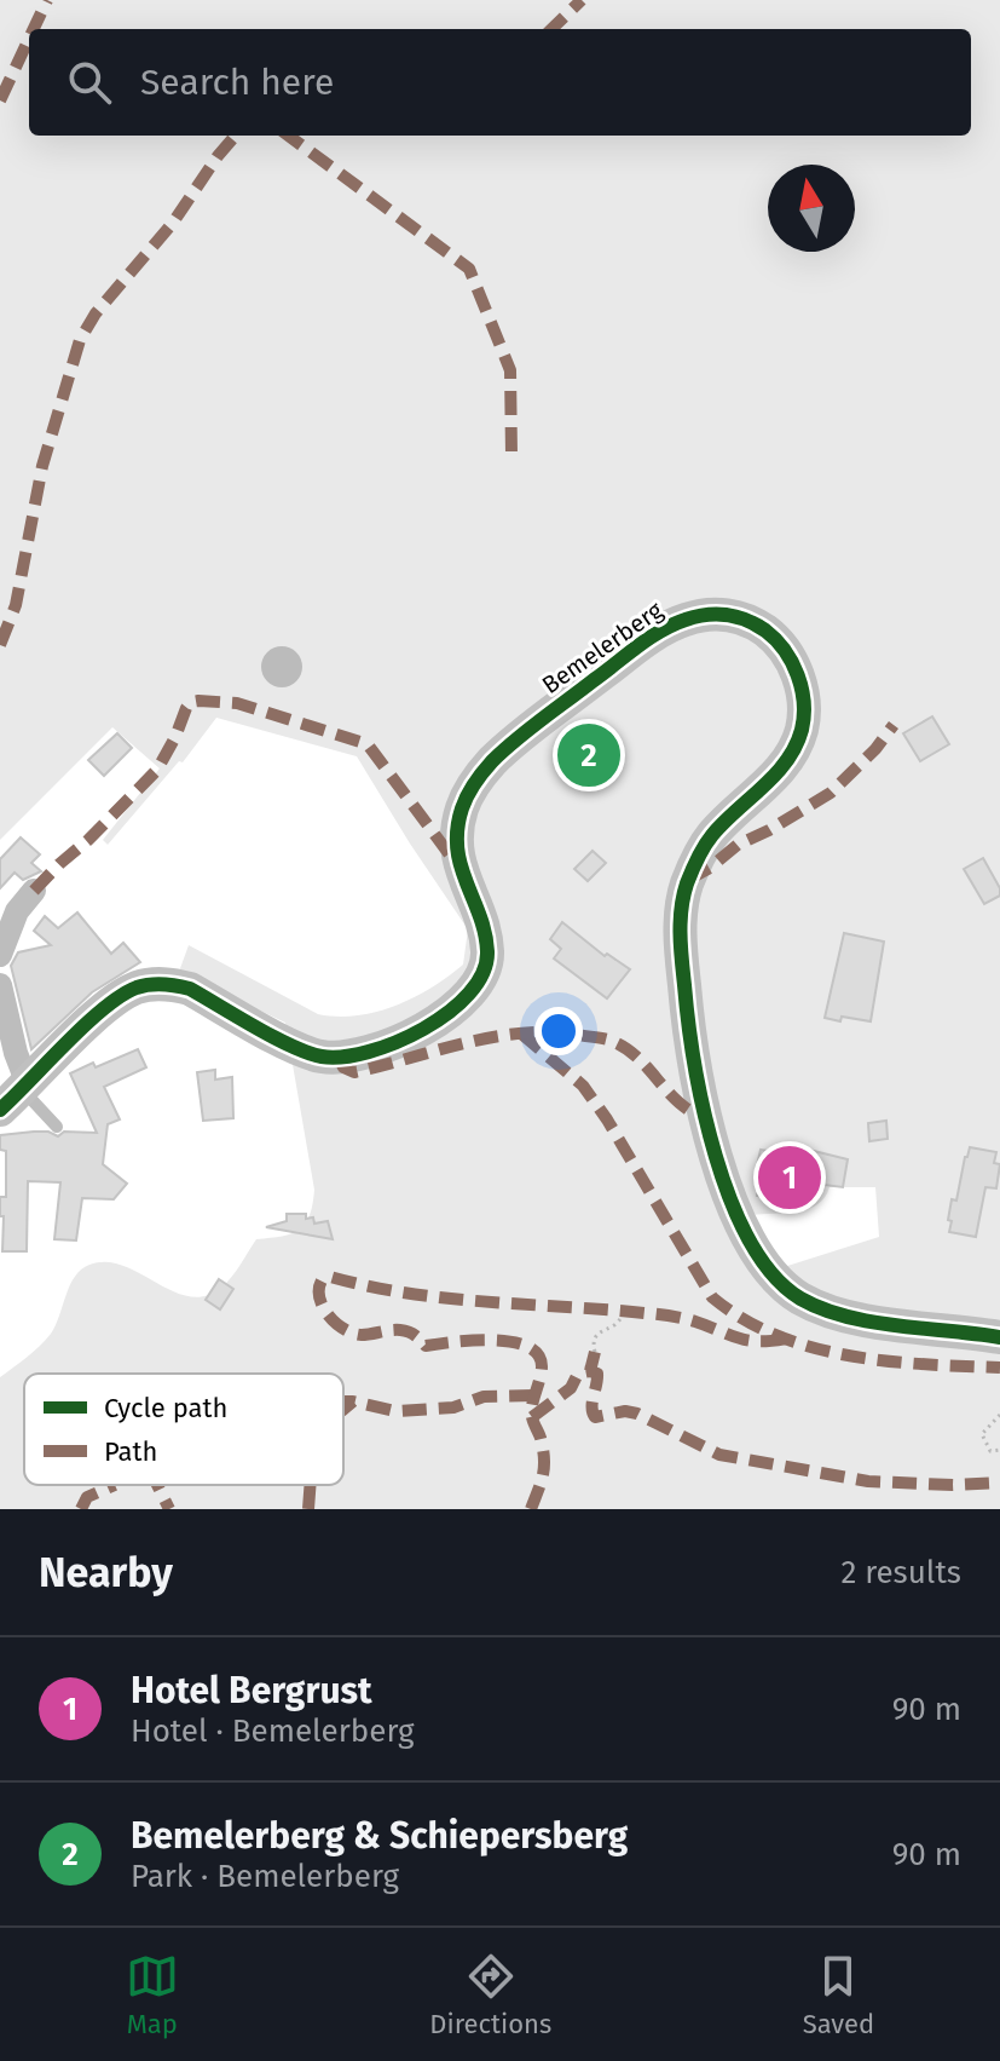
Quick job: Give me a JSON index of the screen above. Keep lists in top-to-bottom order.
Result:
{
  "streets": {
    "street": ["Bemelerberg"]
  },
  "legend": ["Cycle path", "Path"],
  "north": "top",
  "page": {
    "search": "Search here",
    "pins": ["2", "1"],
    "heading": ["Nearby", "2 results"],
    "list": [
      {
        "mark": "1",
        "name": "Hotel Bergrust",
        "note": "Hotel · Bemelerberg",
        "value": "90 m"
      },
      {
        "mark": "2",
        "name": "Bemelerberg & Schiepersberg",
        "note": "Park · Bemelerberg",
        "value": "90 m"
      }
    ],
    "nav": ["Map", "Directions", "Saved"]
  }
}
